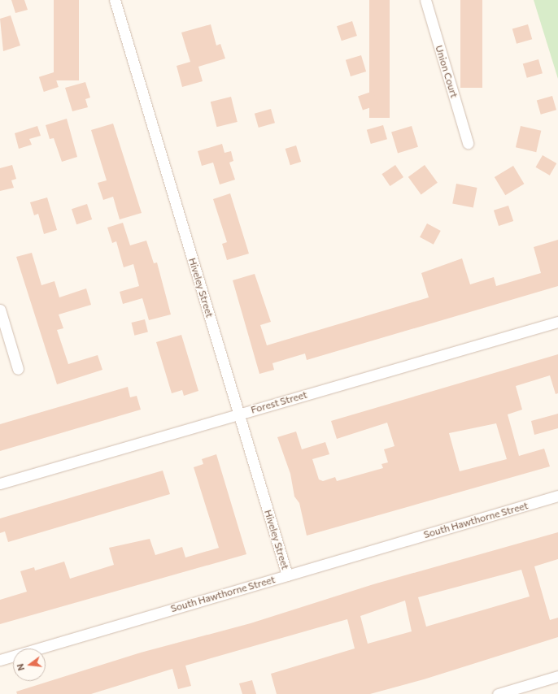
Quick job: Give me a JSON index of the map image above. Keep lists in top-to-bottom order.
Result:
{
  "streets": {
    "street": [
      "Union Court",
      "Hiveley Street",
      "Forest Street",
      "South Hawthorne Street"
    ]
  },
  "crossings": [
    ["Hiveley Street", "Forest Street"],
    ["Hiveley Street", "South Hawthorne Street"]
  ],
  "north": "left"
}
